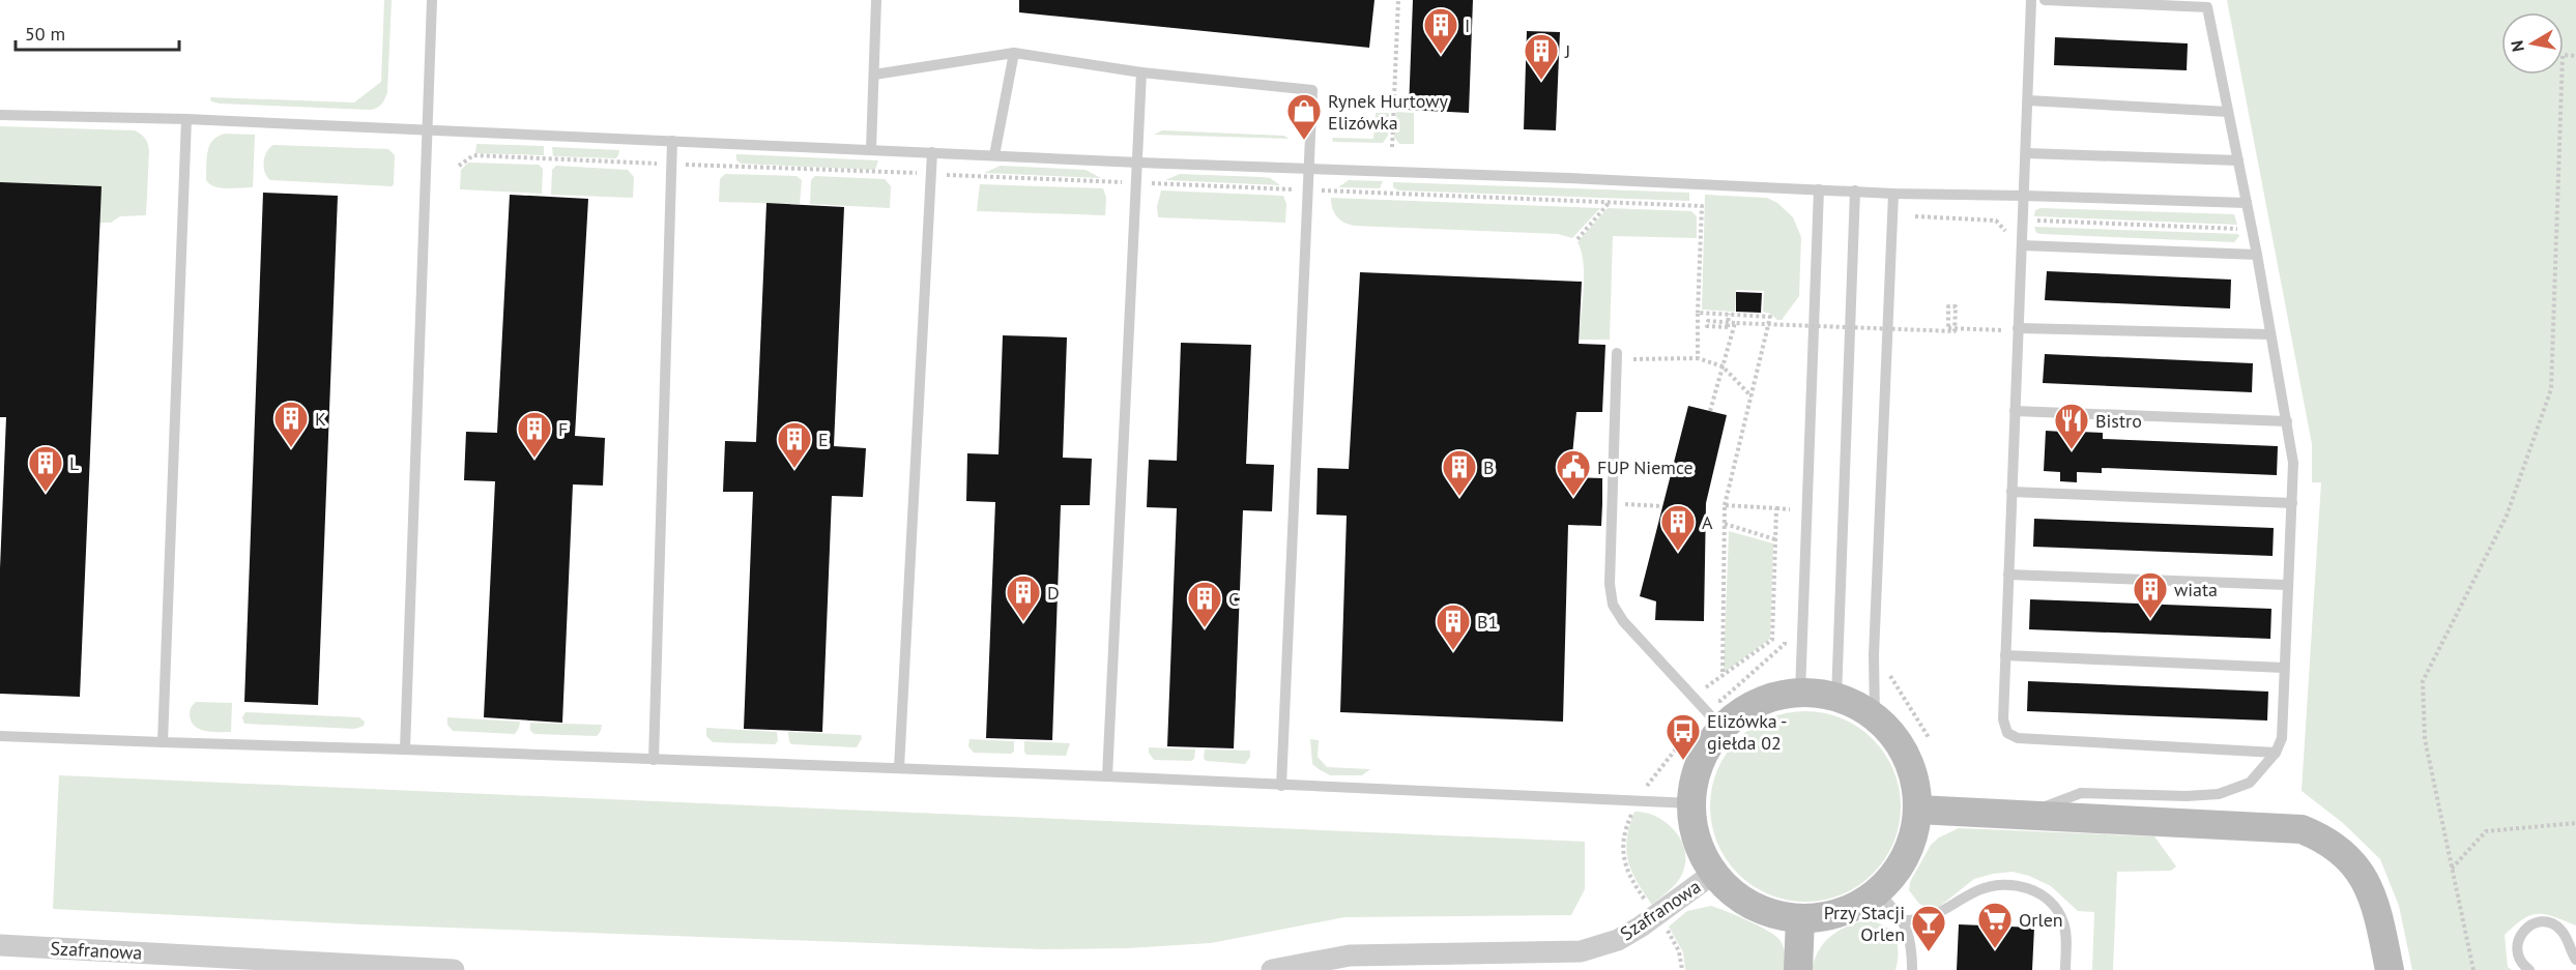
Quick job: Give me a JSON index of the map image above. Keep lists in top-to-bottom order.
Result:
{
  "streets": {
    "street": ["Szafranowa"]
  },
  "places": {
    "building": [
      "I",
      "J",
      "K",
      "F",
      "E",
      "L",
      "B",
      "A",
      "wiata",
      "D",
      "C",
      "B1"
    ],
    "shop": ["Rynek Hurtowy Elizówka"],
    "restaurant": ["Bistro"],
    "public building": ["FUP Niemce"],
    "bus stop": ["Elizówka - giełda 02"],
    "supermarket": ["Orlen"],
    "bar": ["Przy Stacji Orlen"]
  },
  "scale_bar": "50 m",
  "north": "left"
}
